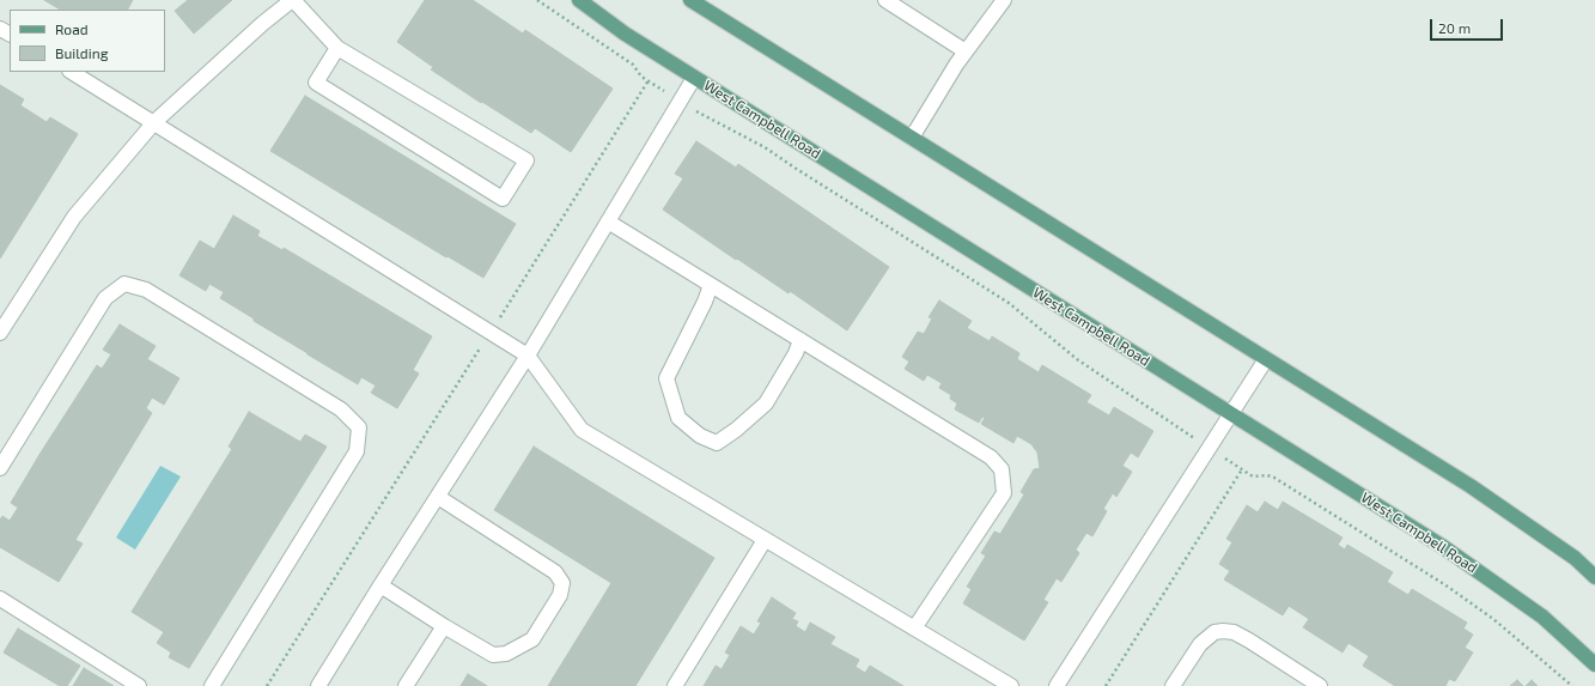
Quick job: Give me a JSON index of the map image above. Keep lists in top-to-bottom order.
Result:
{
  "streets": {
    "main road": ["West Campbell Road"]
  },
  "legend": ["Road", "Building"],
  "scale_bar": "20 m"
}
